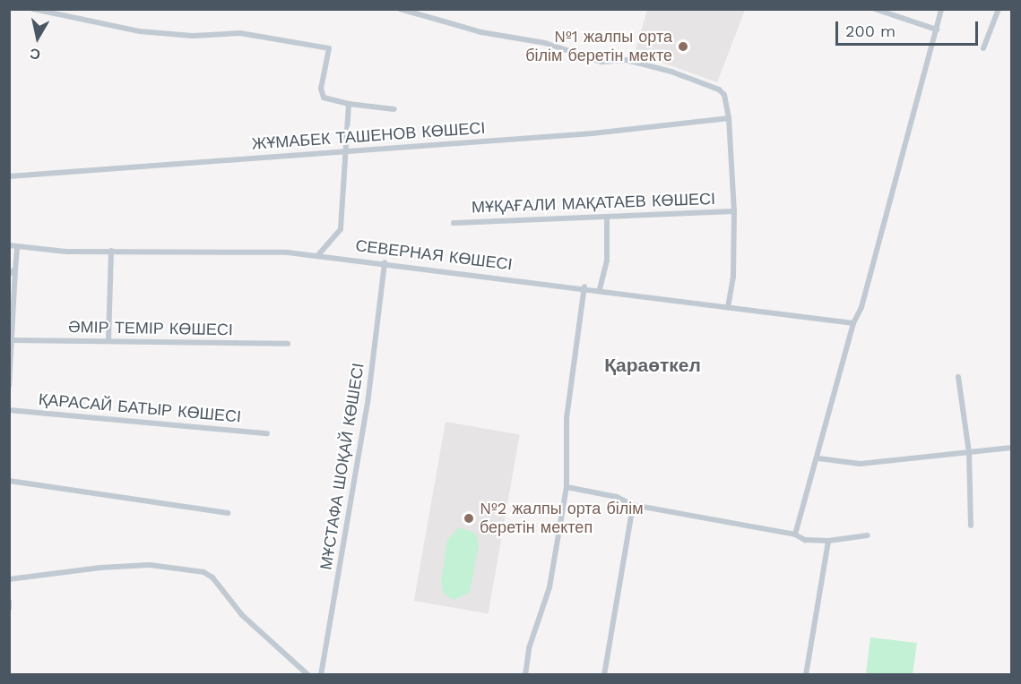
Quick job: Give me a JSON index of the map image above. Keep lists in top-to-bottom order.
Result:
{
  "streets": {
    "street": [
      "ЖҰМАБЕК ТАШЕНОВ КӨШЕСІ",
      "МҰҚАҒАЛИ МАҚАТАЕВ КӨШЕСІ",
      "СЕВЕРНАЯ КӨШЕСІ",
      "ӘМІР ТЕМІР КӨШЕСІ",
      "ҚАРАСАЙ БАТЫР КӨШЕСІ",
      "МҰСТАФА ШОҚАЙ КӨШЕСІ"
    ]
  },
  "crossings": [
    ["СЕВЕРНАЯ КӨШЕСІ", "МҰСТАФА ШОҚАЙ КӨШЕСІ"]
  ],
  "districts": ["Қараөткел"],
  "places": ["№1 жалпы орта білім беретін мекте", "№2 жалпы орта білім беретін мектеп"],
  "scale_bar": "200 m",
  "north": "bottom"
}
